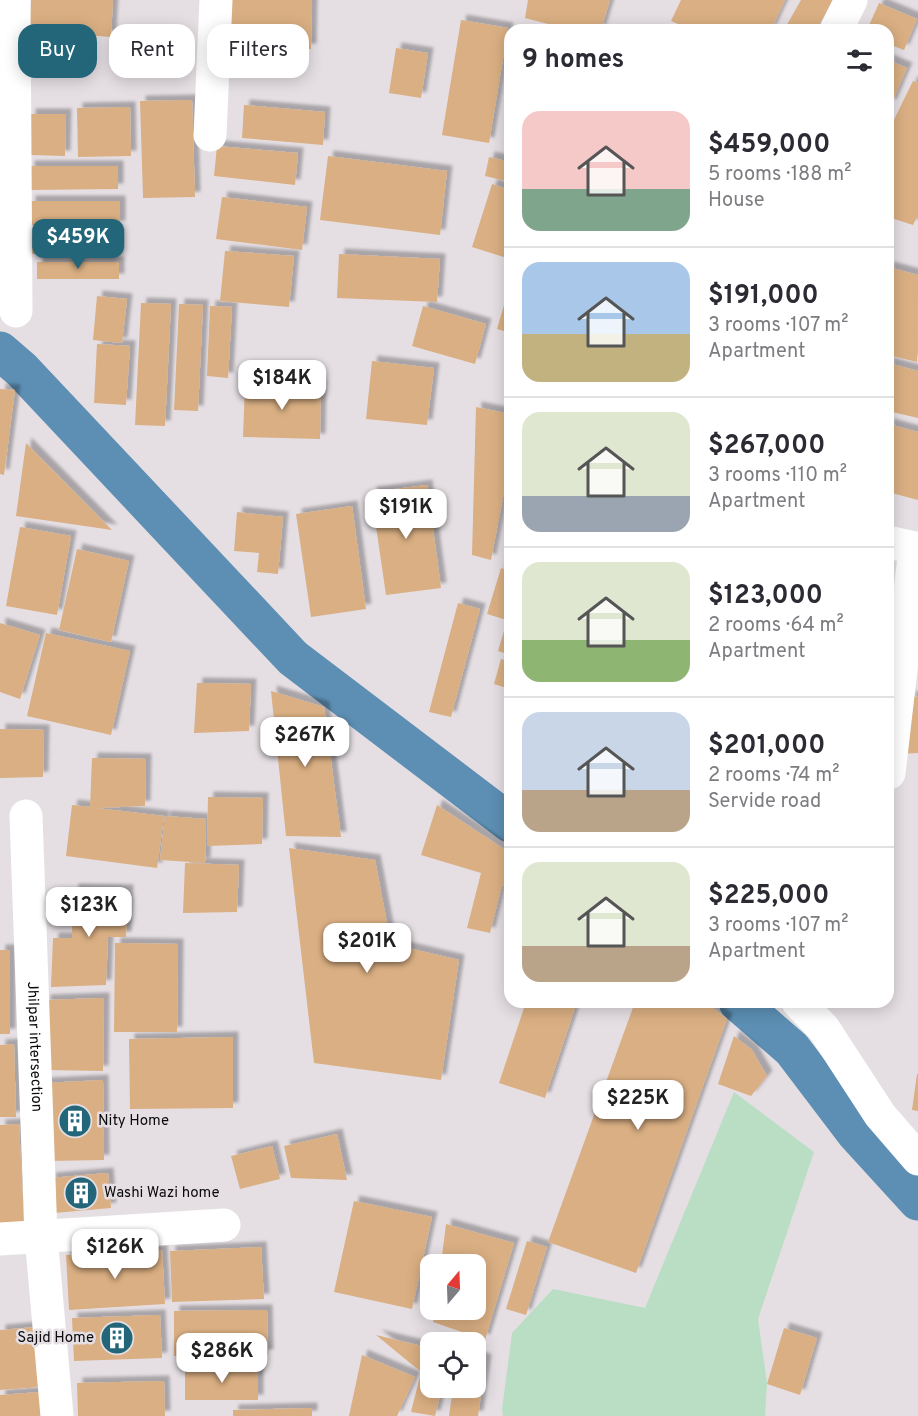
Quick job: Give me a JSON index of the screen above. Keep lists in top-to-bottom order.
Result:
{
  "streets": {
    "street": ["Jhilpar intersection"]
  },
  "places": {
    "building": ["Nity Home", "Washi Wazi home", "Sajid Home"]
  },
  "north": "top",
  "page": {
    "chip": ["Buy", "Rent", "Filters"],
    "heading": "9 homes",
    "list": [
      {
        "name": "$459,000",
        "note": "5 rooms · 188 m² · House"
      },
      {
        "name": "$191,000",
        "note": "3 rooms · 107 m² · Apartment"
      },
      {
        "name": "$267,000",
        "note": "3 rooms · 110 m² · Apartment"
      },
      {
        "name": "$123,000",
        "note": "2 rooms · 64 m² · Apartment"
      },
      {
        "name": "$201,000",
        "note": "2 rooms · 74 m² · Servide road"
      },
      {
        "name": "$225,000",
        "note": "3 rooms · 107 m² · Apartment"
      }
    ],
    "price": [
      "$459K",
      "$184K",
      "$191K",
      "$267K",
      "$123K",
      "$201K",
      "$225K",
      "$126K",
      "$286K"
    ]
  }
}
